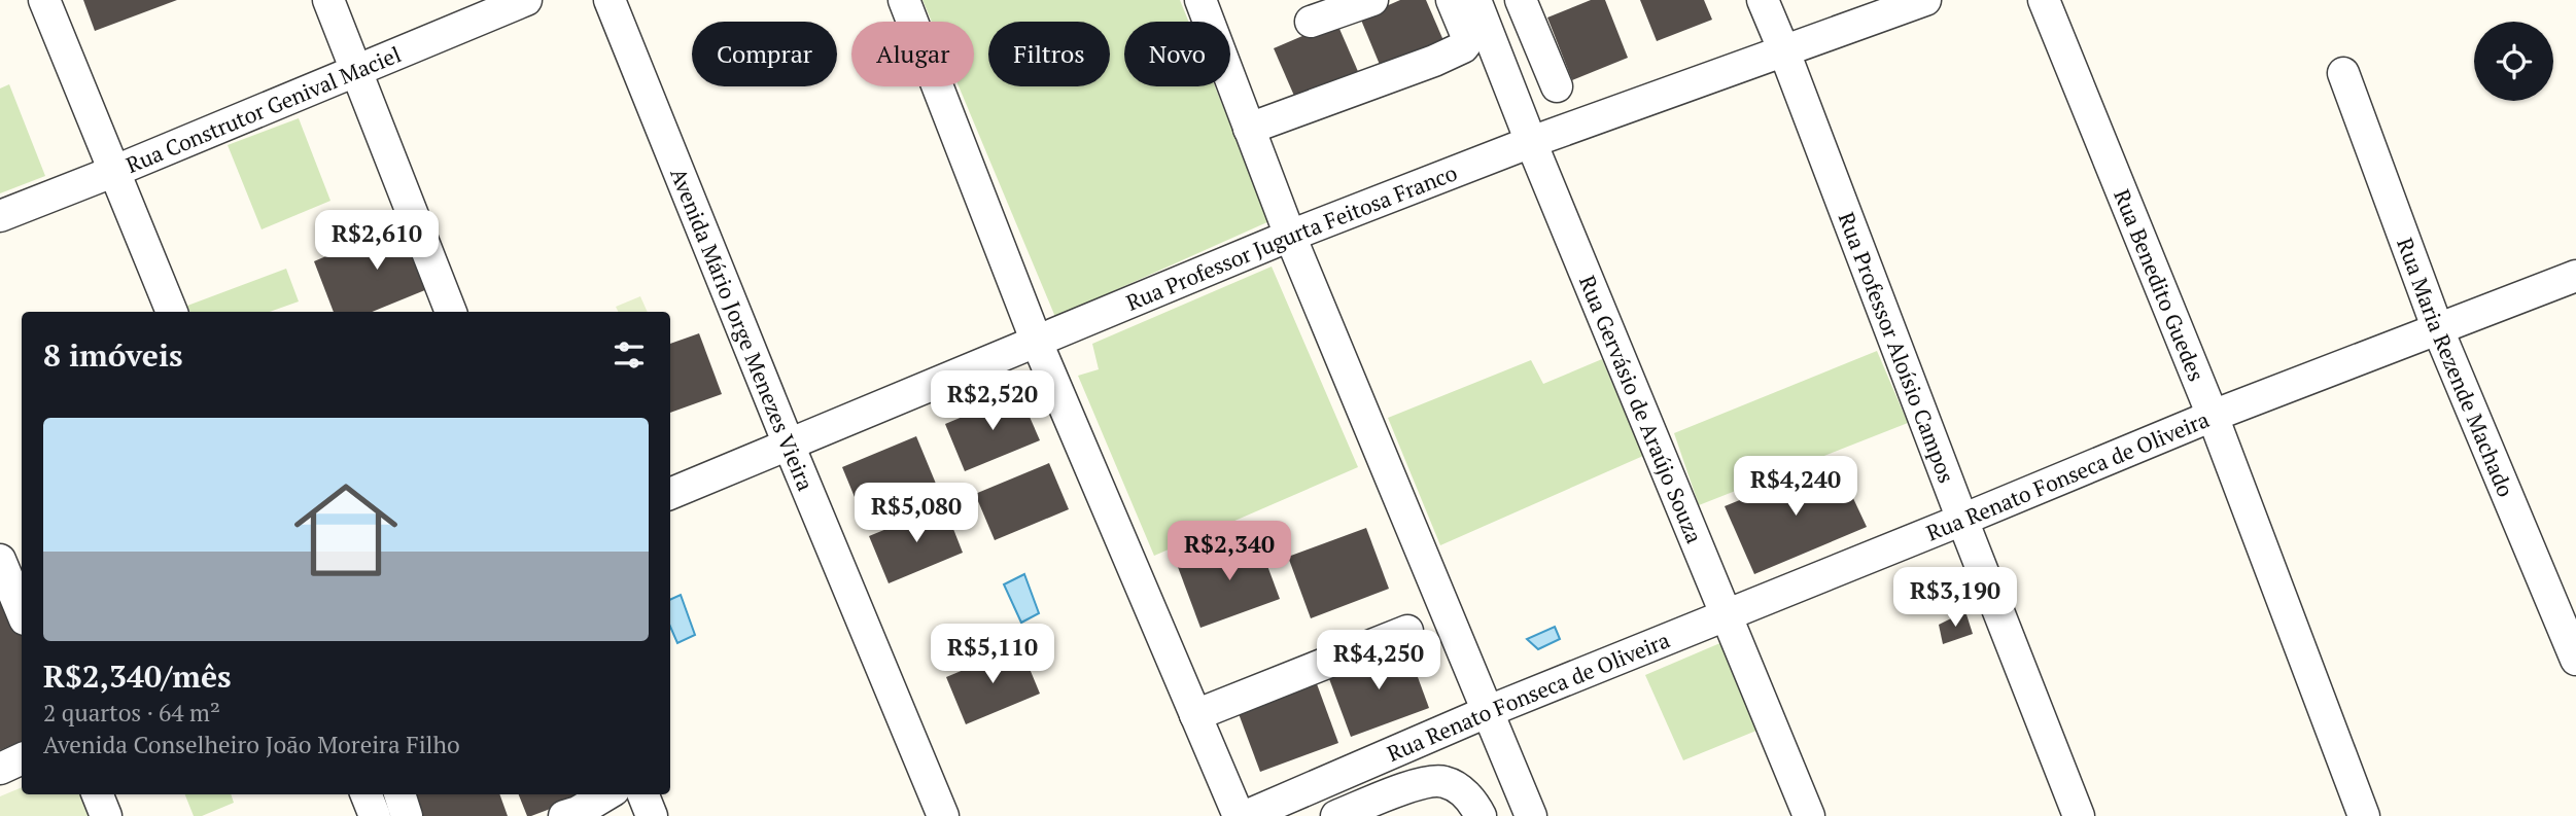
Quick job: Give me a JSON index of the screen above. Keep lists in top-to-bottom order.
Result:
{
  "streets": {
    "street": [
      "Rua Construtor Genival Maciel",
      "Rua Professor Jugurta Feitosa Franco",
      "Rua Benedito Guedes",
      "Avenida Mário Jorge Menezes Vieira",
      "Rua Professor Aloísio Campos",
      "Rua Maria Rezende Machado",
      "Rua Gervásio de Araújo Souza",
      "Rua Renato Fonseca de Oliveira"
    ]
  },
  "crossings": [
    ["Rua Professor Jugurta Feitosa Franco", "Avenida Mário Jorge Menezes Vieira"],
    ["Rua Professor Jugurta Feitosa Franco", "Rua Professor Aloísio Campos"],
    ["Rua Professor Jugurta Feitosa Franco", "Rua Gervásio de Araújo Souza"],
    ["Rua Benedito Guedes", "Rua Renato Fonseca de Oliveira"],
    ["Rua Professor Aloísio Campos", "Rua Renato Fonseca de Oliveira"],
    ["Rua Maria Rezende Machado", "Rua Renato Fonseca de Oliveira"],
    ["Rua Gervásio de Araújo Souza", "Rua Renato Fonseca de Oliveira"]
  ],
  "page": {
    "chip": [
      "Comprar",
      "Alugar",
      "Filtros",
      "Novo"
    ],
    "price": [
      "R$2,610",
      "R$2,520",
      "R$4,240",
      "R$5,080",
      "R$2,340",
      "R$3,190",
      "R$5,110",
      "R$4,250"
    ],
    "heading": "8 imóveis",
    "list": [
      {
        "name": "R$2,340/mês",
        "note": "2 quartos · 64 m² · Avenida Conselheiro João Moreira Filho"
      }
    ]
  }
}
